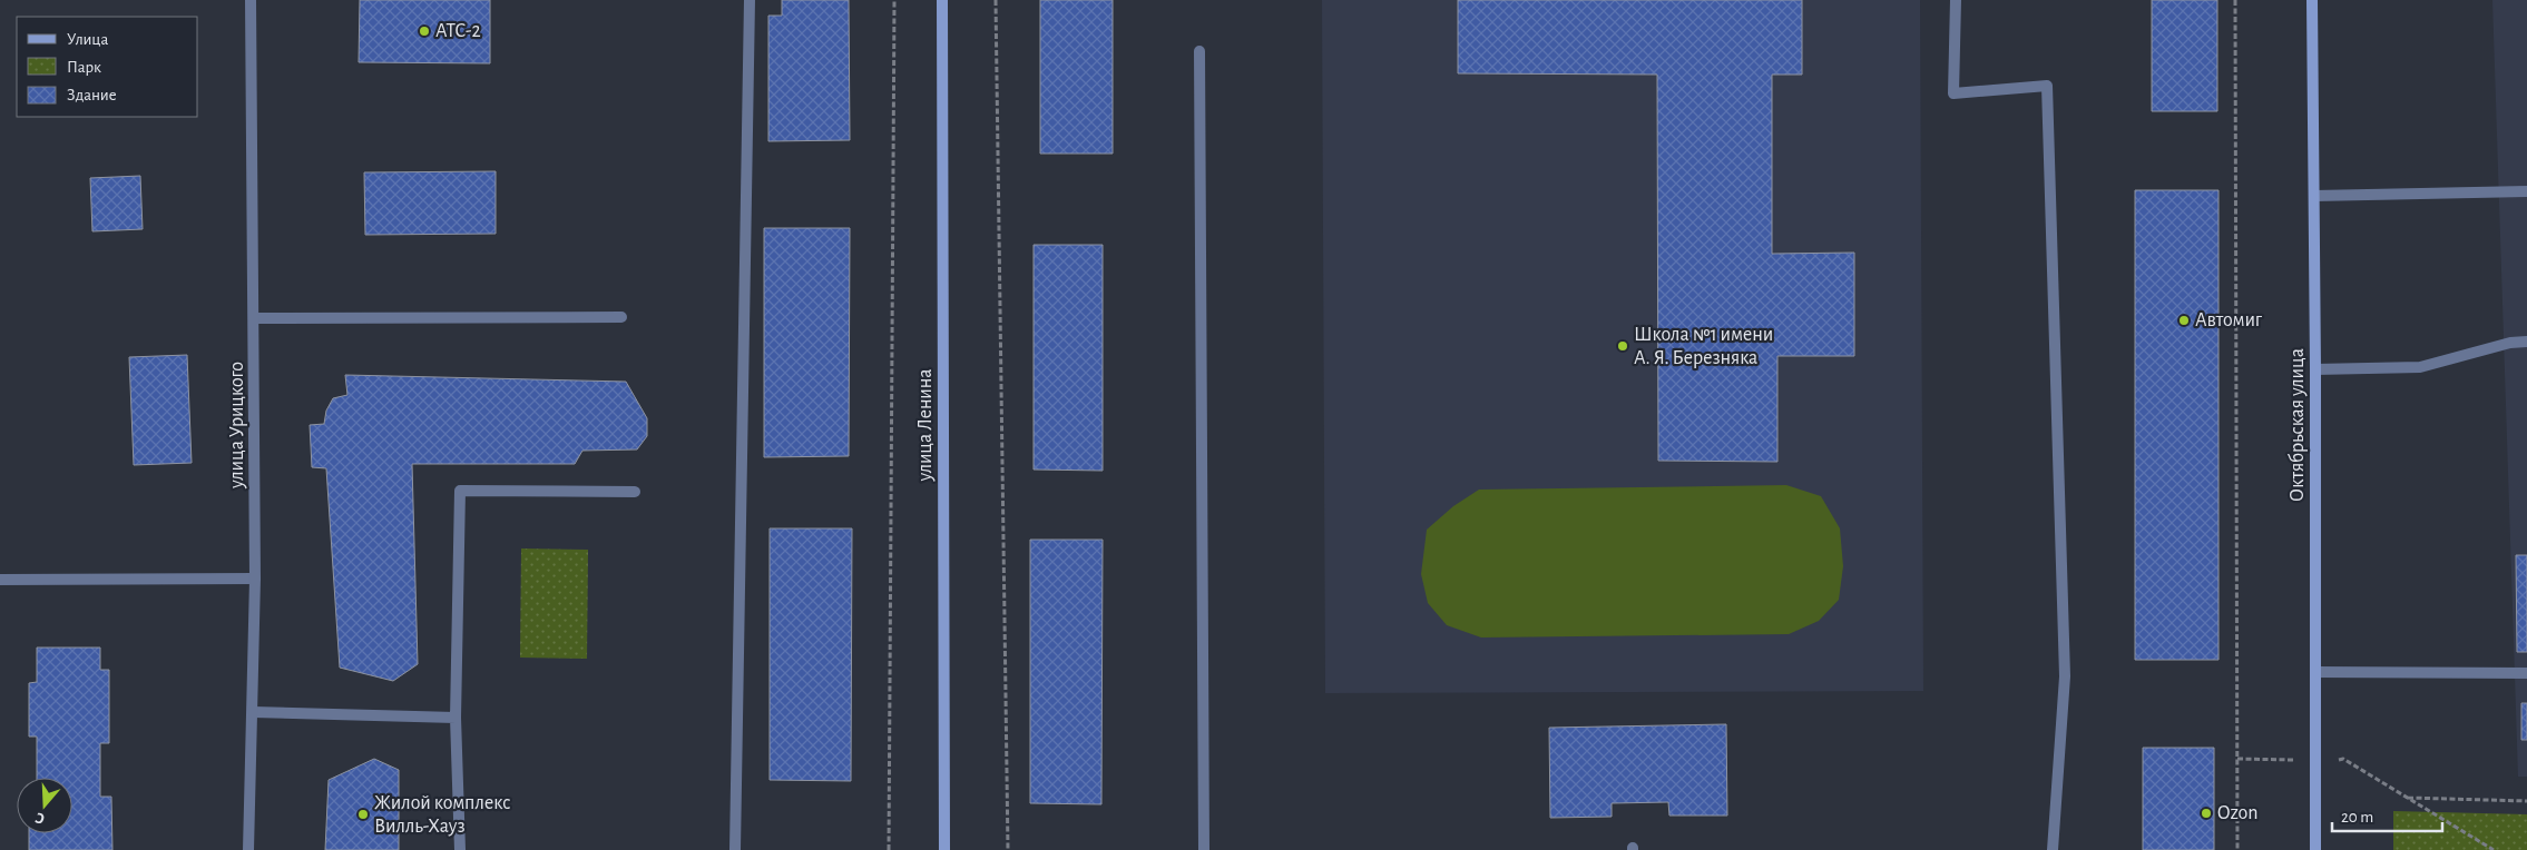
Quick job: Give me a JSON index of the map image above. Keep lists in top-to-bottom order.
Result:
{
  "streets": {
    "main road": ["улица Ленина", "Октябрьская улица"],
    "street": ["улица Урицкого"]
  },
  "places": [
    "АТС-2",
    "Автомиг",
    "Школа №1 имени А. Я. Березняка",
    "Ozon",
    "Жилой комплекс Вилль-Хауз"
  ],
  "legend": ["Улица", "Парк", "Здание"],
  "scale_bar": "20 m",
  "north": "bottom"
}
